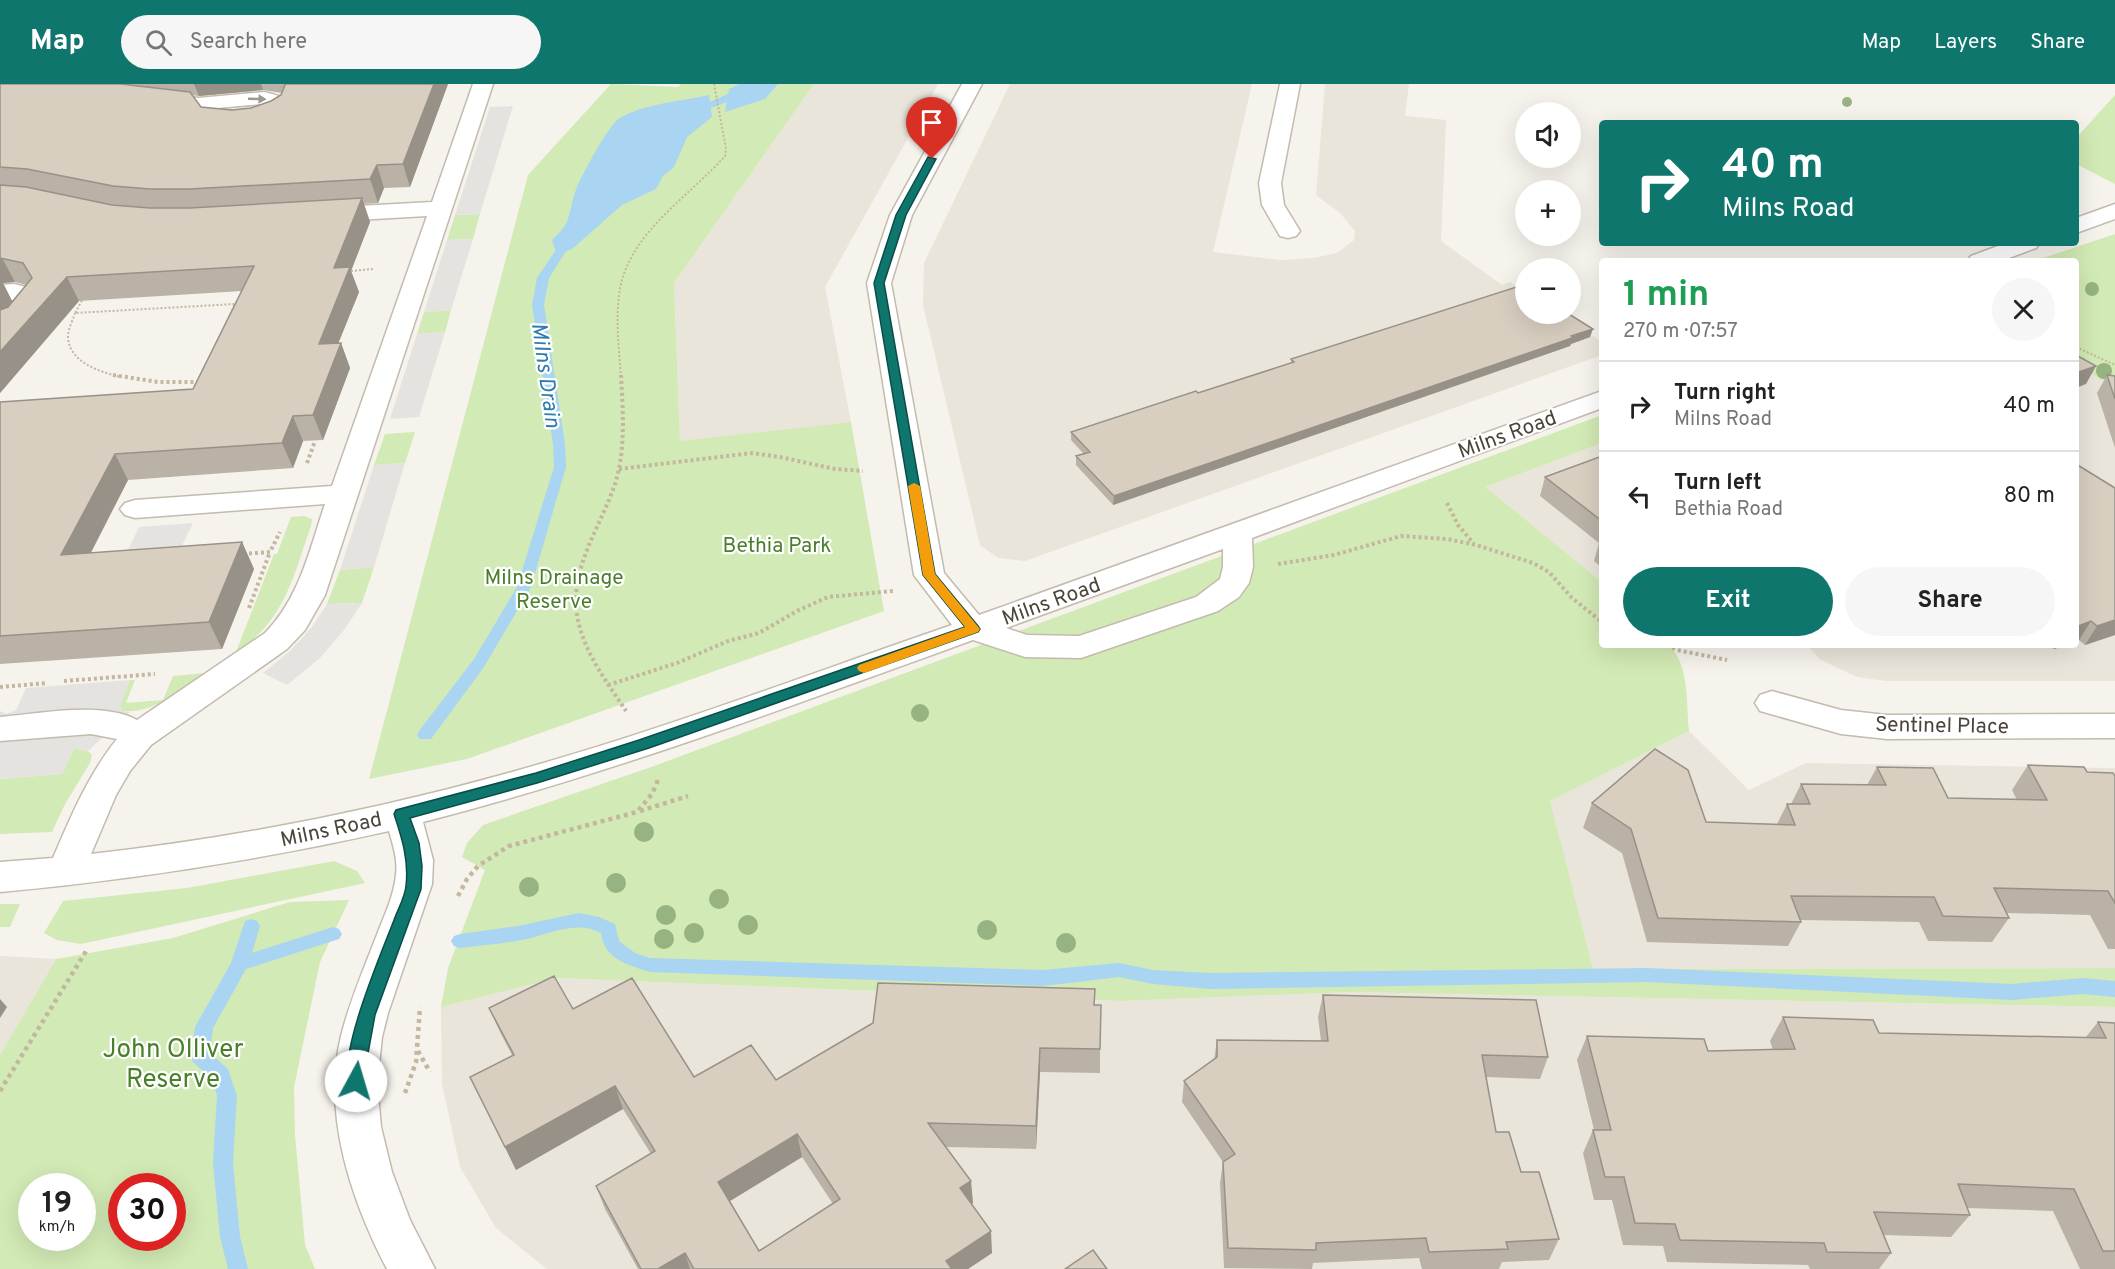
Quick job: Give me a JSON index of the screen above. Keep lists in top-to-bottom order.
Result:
{
  "streets": {
    "street": ["Milns Road", "Sentinel Place"]
  },
  "water": ["Milns Drain"],
  "parks": ["Bethia Park", "Milns Drainage Reserve", "John Olliver Reserve"],
  "page": {
    "header": "Map",
    "search": "Search here",
    "nav": ["Map", "Layers", "Share"],
    "map_buttons": ["+", "−"],
    "turn": ["40 m", "Milns Road"],
    "heading": ["1 min", "270 m · 07:57"],
    "list": [
      {
        "name": "Turn right",
        "note": "Milns Road",
        "value": "40 m"
      },
      {
        "name": "Turn left",
        "note": "Bethia Road",
        "value": "80 m"
      }
    ],
    "buttons": ["Exit", "Share"],
    "speed": "19 km/h",
    "limit": "30"
  }
}
